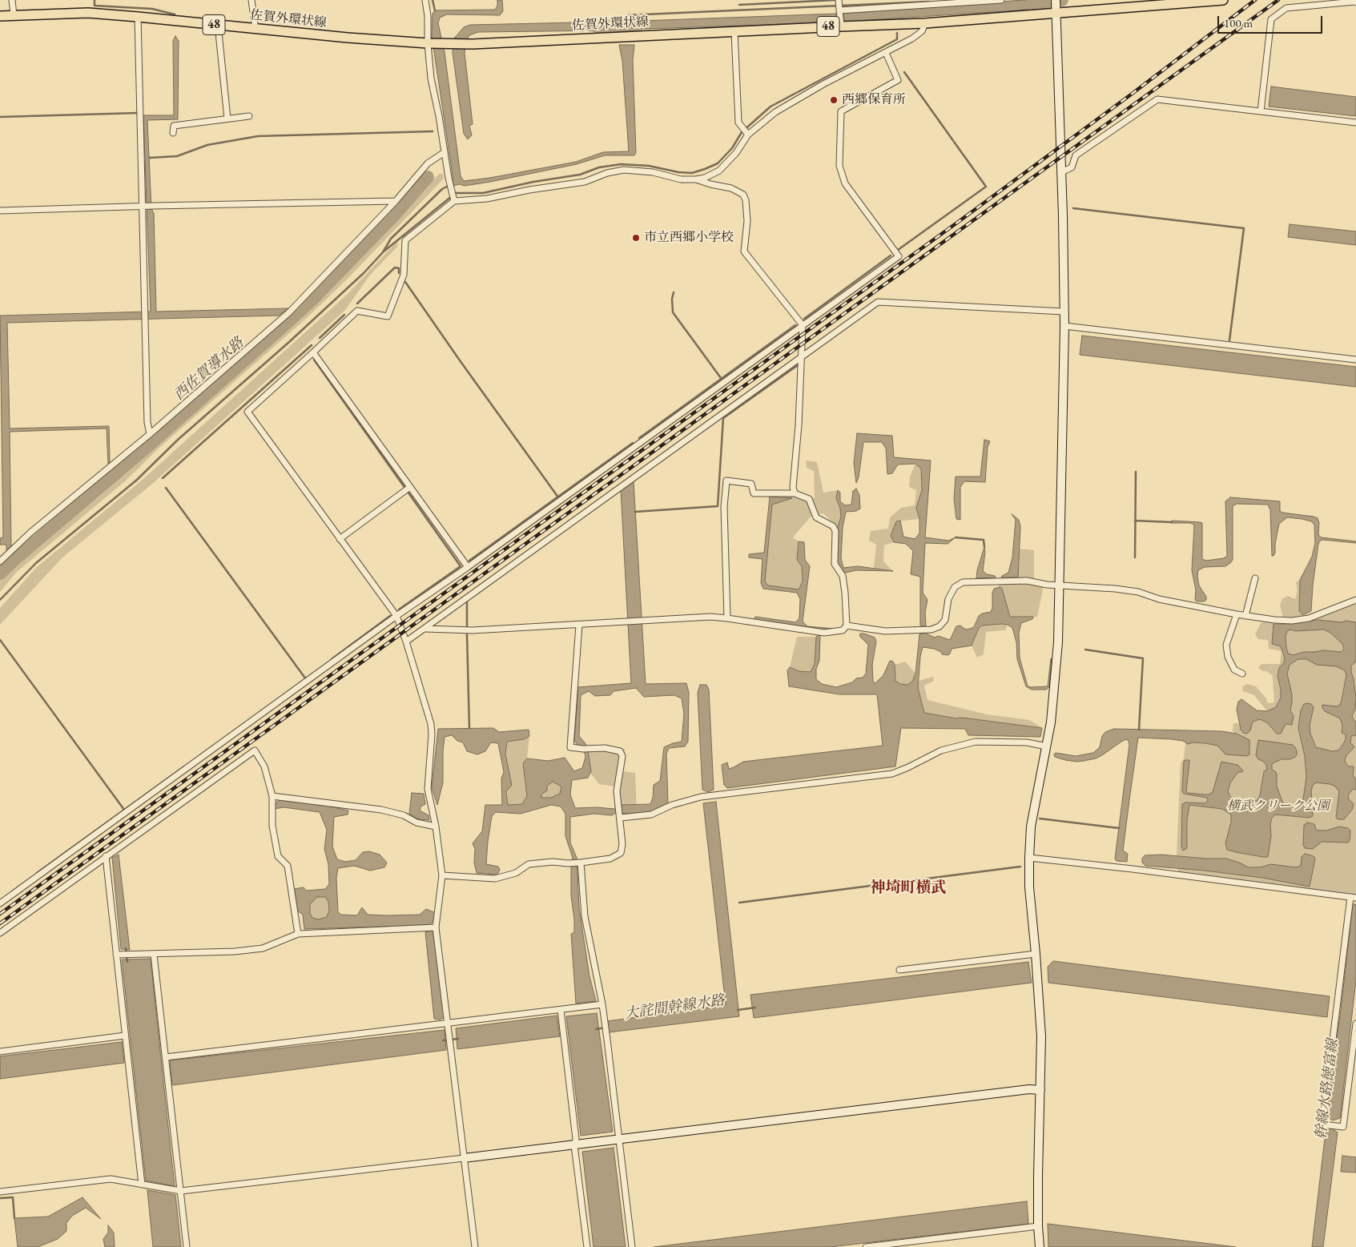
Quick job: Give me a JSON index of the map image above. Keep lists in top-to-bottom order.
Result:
{
  "streets": {
    "main road": ["佐賀外環状線", "48"]
  },
  "districts": ["神埼町横武"],
  "water": ["西佐賀導水路", "大詫間幹線水路", "幹線水路徳富線"],
  "parks": ["横武クリーク公園"],
  "places": ["西郷保育所", "市立西郷小学校"],
  "scale_bar": "100 m"
}
